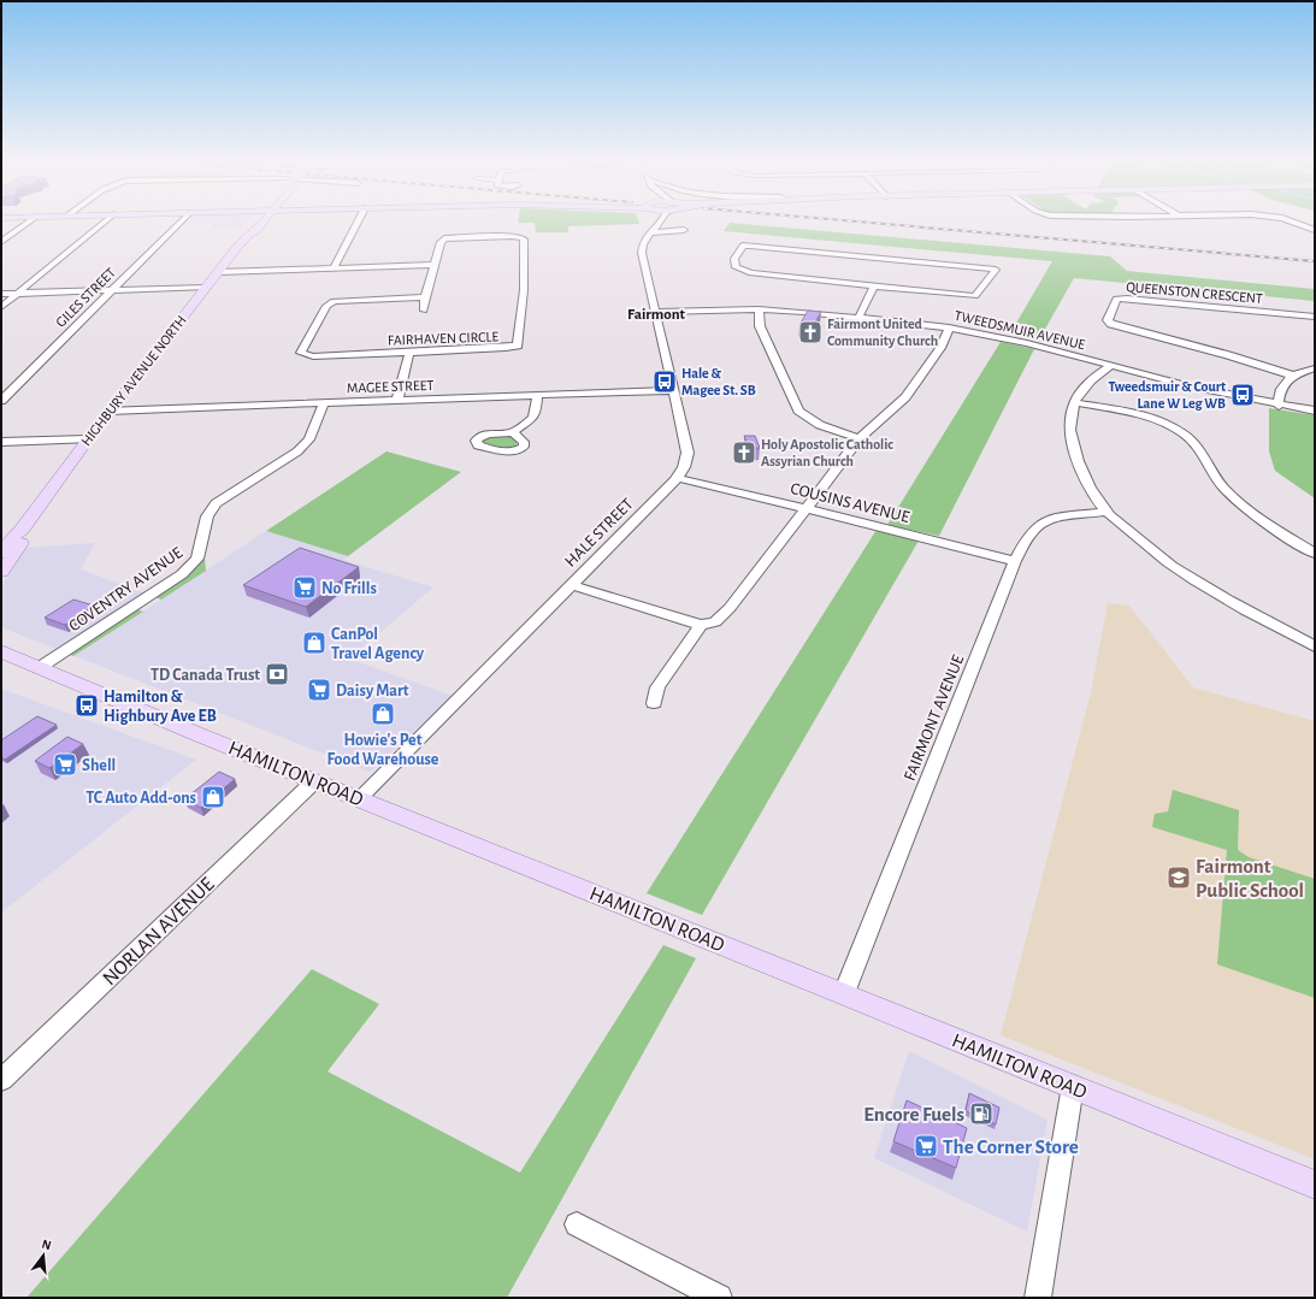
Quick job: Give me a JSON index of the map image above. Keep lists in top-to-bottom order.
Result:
{
  "streets": {
    "main road": ["HIGHBURY AVENUE NORTH", "HAMILTON ROAD"],
    "street": [
      "QUEENSTON CRESCENT",
      "GILES STREET",
      "TWEEDSMUIR AVENUE",
      "FAIRHAVEN CIRCLE",
      "MAGEE STREET",
      "COUSINS AVENUE",
      "HALE STREET",
      "COVENTRY AVENUE",
      "FAIRMONT AVENUE",
      "NORLAN AVENUE"
    ]
  },
  "crossings": [
    ["TWEEDSMUIR AVENUE", "HALE STREET"],
    ["HIGHBURY AVENUE NORTH", "MAGEE STREET"],
    ["MAGEE STREET", "HALE STREET"],
    ["MAGEE STREET", "COVENTRY AVENUE"],
    ["COUSINS AVENUE", "HALE STREET"],
    ["COUSINS AVENUE", "FAIRMONT AVENUE"],
    ["HALE STREET", "HAMILTON ROAD"],
    ["COVENTRY AVENUE", "HAMILTON ROAD"],
    ["FAIRMONT AVENUE", "HAMILTON ROAD"],
    ["HAMILTON ROAD", "NORLAN AVENUE"]
  ],
  "districts": ["Fairmont"],
  "places": {
    "church": ["Fairmont United Community Church", "Holy Apostolic Catholic Assyrian Church"],
    "bus stop": ["Hale & Magee St. SB", "Tweedsmuir & Court Lane W Leg WB", "Hamilton & Highbury Ave EB"],
    "supermarket": [
      "No Frills",
      "Daisy Mart",
      "Shell",
      "The Corner Store"
    ],
    "shop": ["CanPol Travel Agency", "Howie's Pet Food Warehouse", "TC Auto Add-ons"],
    "bank": ["TD Canada Trust"],
    "school or university": ["Fairmont Public School"],
    "fuel station": ["Encore Fuels"]
  },
  "north": "top"
}
